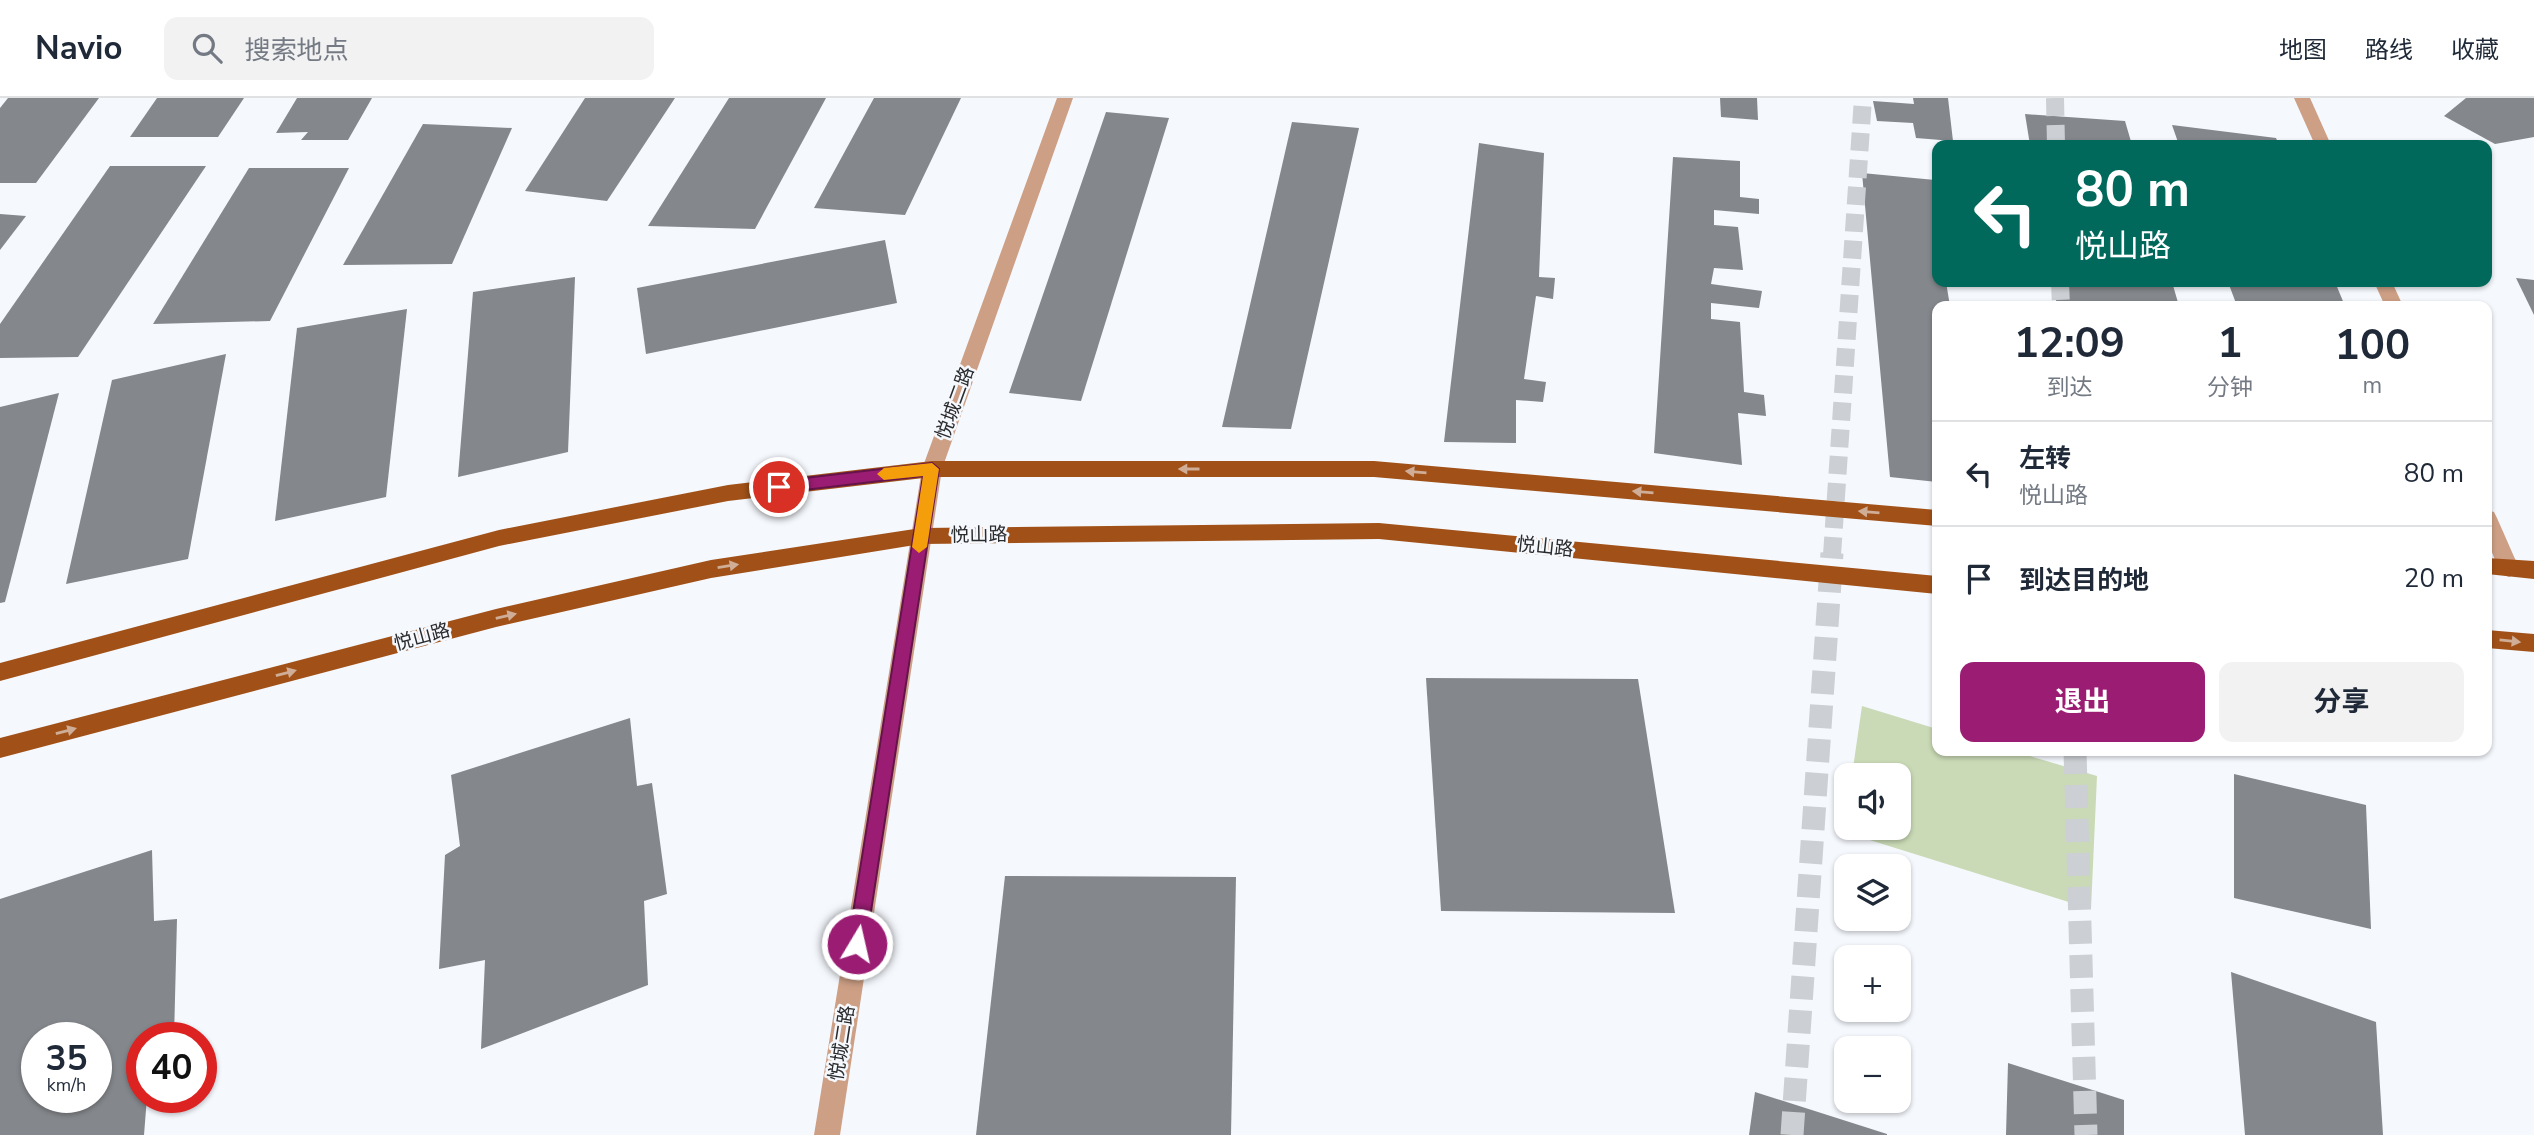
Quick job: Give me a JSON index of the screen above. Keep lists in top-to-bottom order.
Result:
{
  "streets": {
    "main road": ["悦山路"],
    "street": ["悦城二路"]
  },
  "crossings": [
    ["悦城二路", "悦山路"]
  ],
  "page": {
    "header": "Navio",
    "search": "搜索地点",
    "nav": ["地图", "路线", "收藏"],
    "turn": ["80 m", "悦山路"],
    "eta": [
      "12:09",
      "到达",
      "1",
      "分钟",
      "100",
      "m"
    ],
    "list": [
      {
        "name": "左转",
        "note": "悦山路",
        "value": "80 m"
      },
      {
        "name": "到达目的地",
        "value": "20 m"
      }
    ],
    "buttons": ["退出", "分享"],
    "map_buttons": ["+", "−"],
    "speed": "35 km/h",
    "limit": "40"
  }
}
